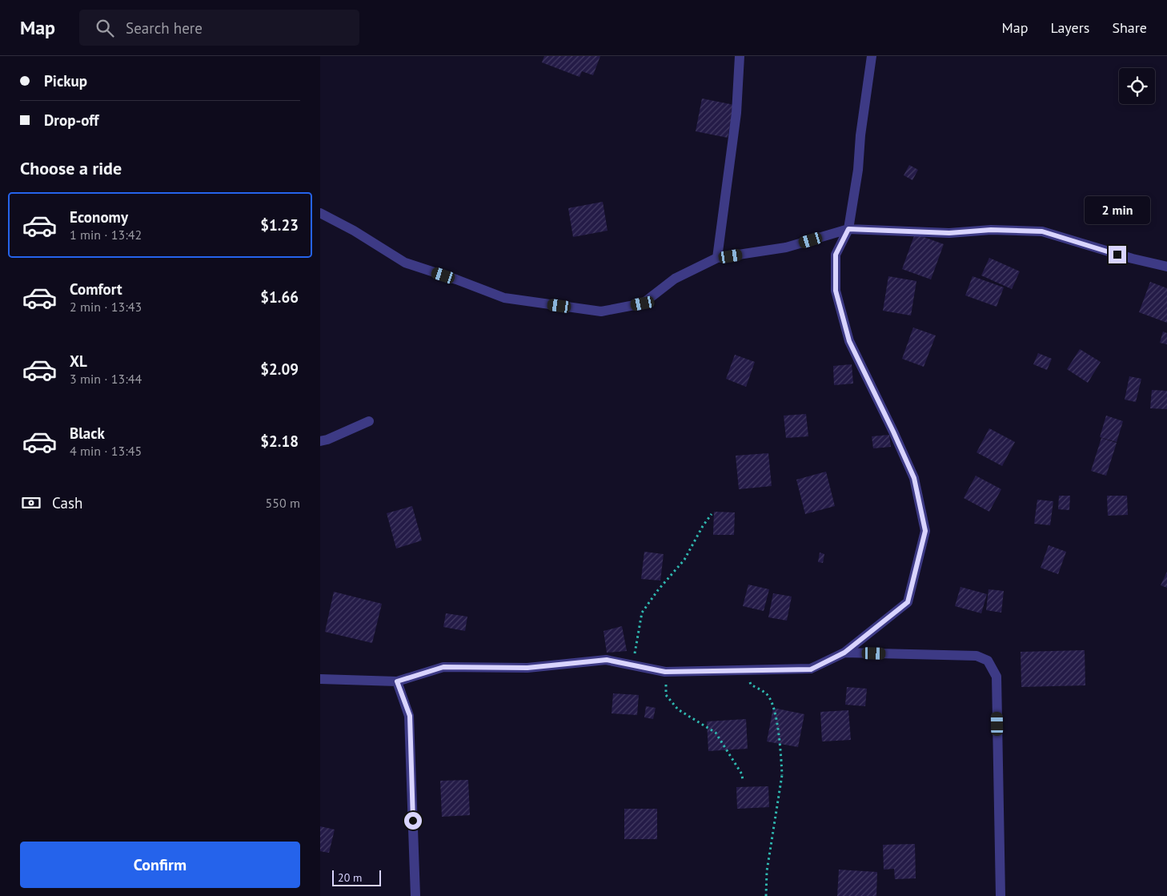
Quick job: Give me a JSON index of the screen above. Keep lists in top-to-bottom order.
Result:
{
  "scale_bar": "20 m",
  "page": {
    "header": "Map",
    "search": "Search here",
    "nav": ["Map", "Layers", "Share"],
    "banner": ["Pickup", "Drop-off"],
    "heading": "Choose a ride",
    "list": [
      {
        "name": "Economy",
        "note": "1 min · 13:42",
        "value": "$1.23"
      },
      {
        "name": "Comfort",
        "note": "2 min · 13:43",
        "value": "$1.66"
      },
      {
        "name": "XL",
        "note": "3 min · 13:44",
        "value": "$2.09"
      },
      {
        "name": "Black",
        "note": "4 min · 13:45",
        "value": "$2.18"
      }
    ],
    "bubble": "2 min",
    "pay": ["Cash", "550 m"],
    "buttons": "Confirm",
    "scale": "20 m"
  }
}
